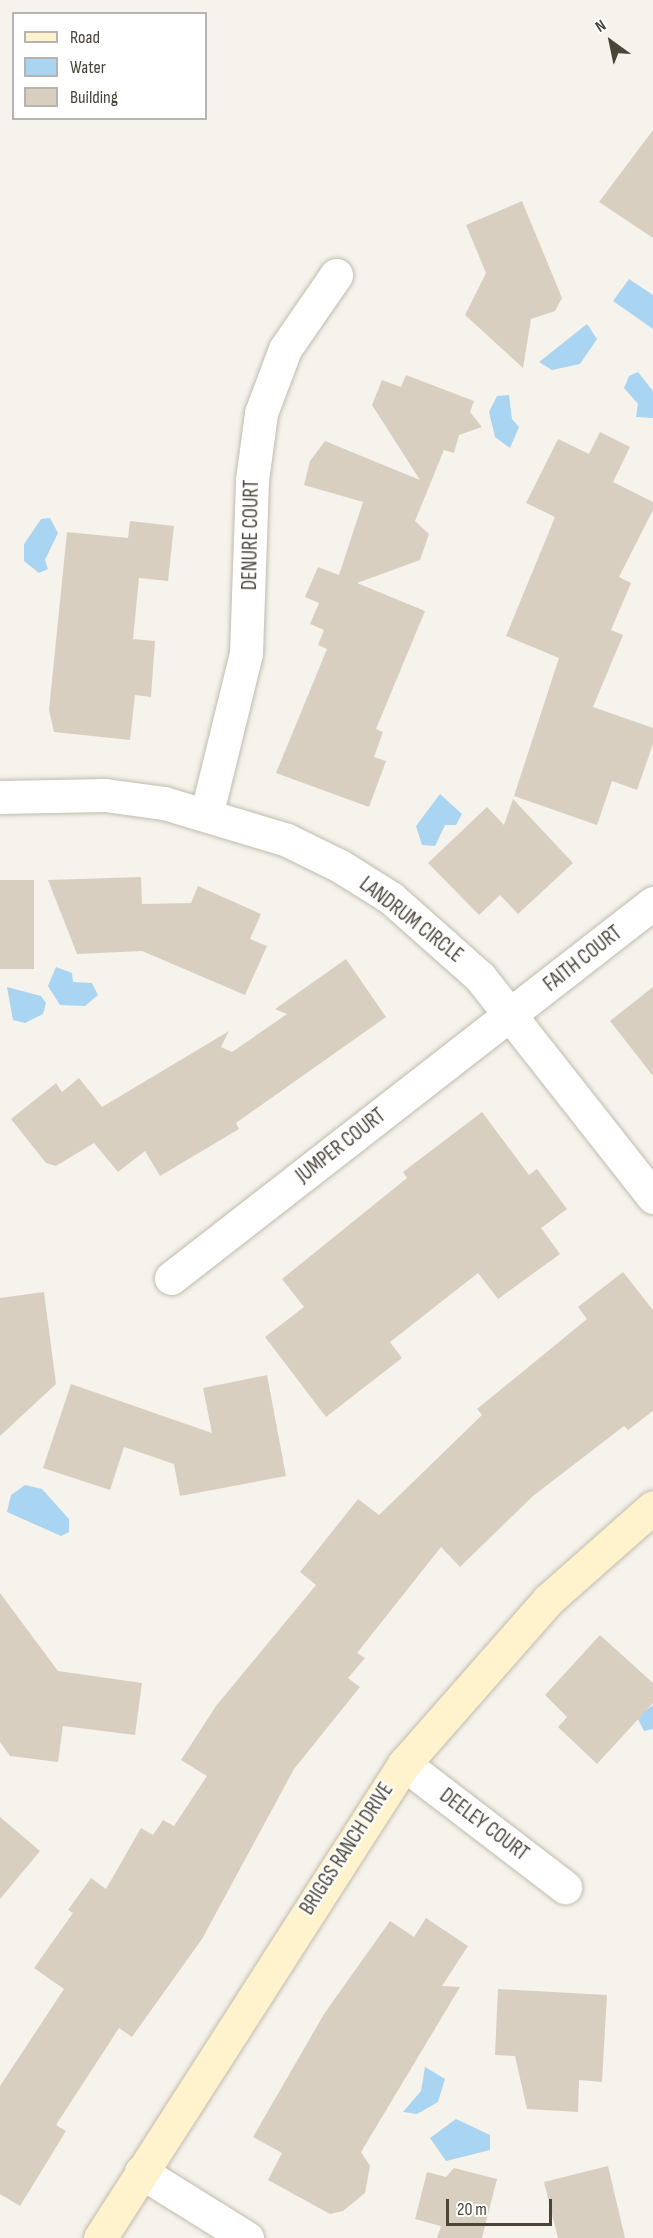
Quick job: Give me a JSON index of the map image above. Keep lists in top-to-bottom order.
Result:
{
  "streets": {
    "street": [
      "DENURE COURT",
      "LANDRUM CIRCLE",
      "FAITH COURT",
      "JUMPER COURT",
      "DEELEY COURT",
      "BRIGGS RANCH DRIVE"
    ]
  },
  "crossings": [
    ["DENURE COURT", "LANDRUM CIRCLE"],
    ["LANDRUM CIRCLE", "FAITH COURT"],
    ["LANDRUM CIRCLE", "JUMPER COURT"],
    ["FAITH COURT", "JUMPER COURT"],
    ["DEELEY COURT", "BRIGGS RANCH DRIVE"]
  ],
  "legend": ["Road", "Water", "Building"],
  "scale_bar": "20 m",
  "north": "top left"
}
